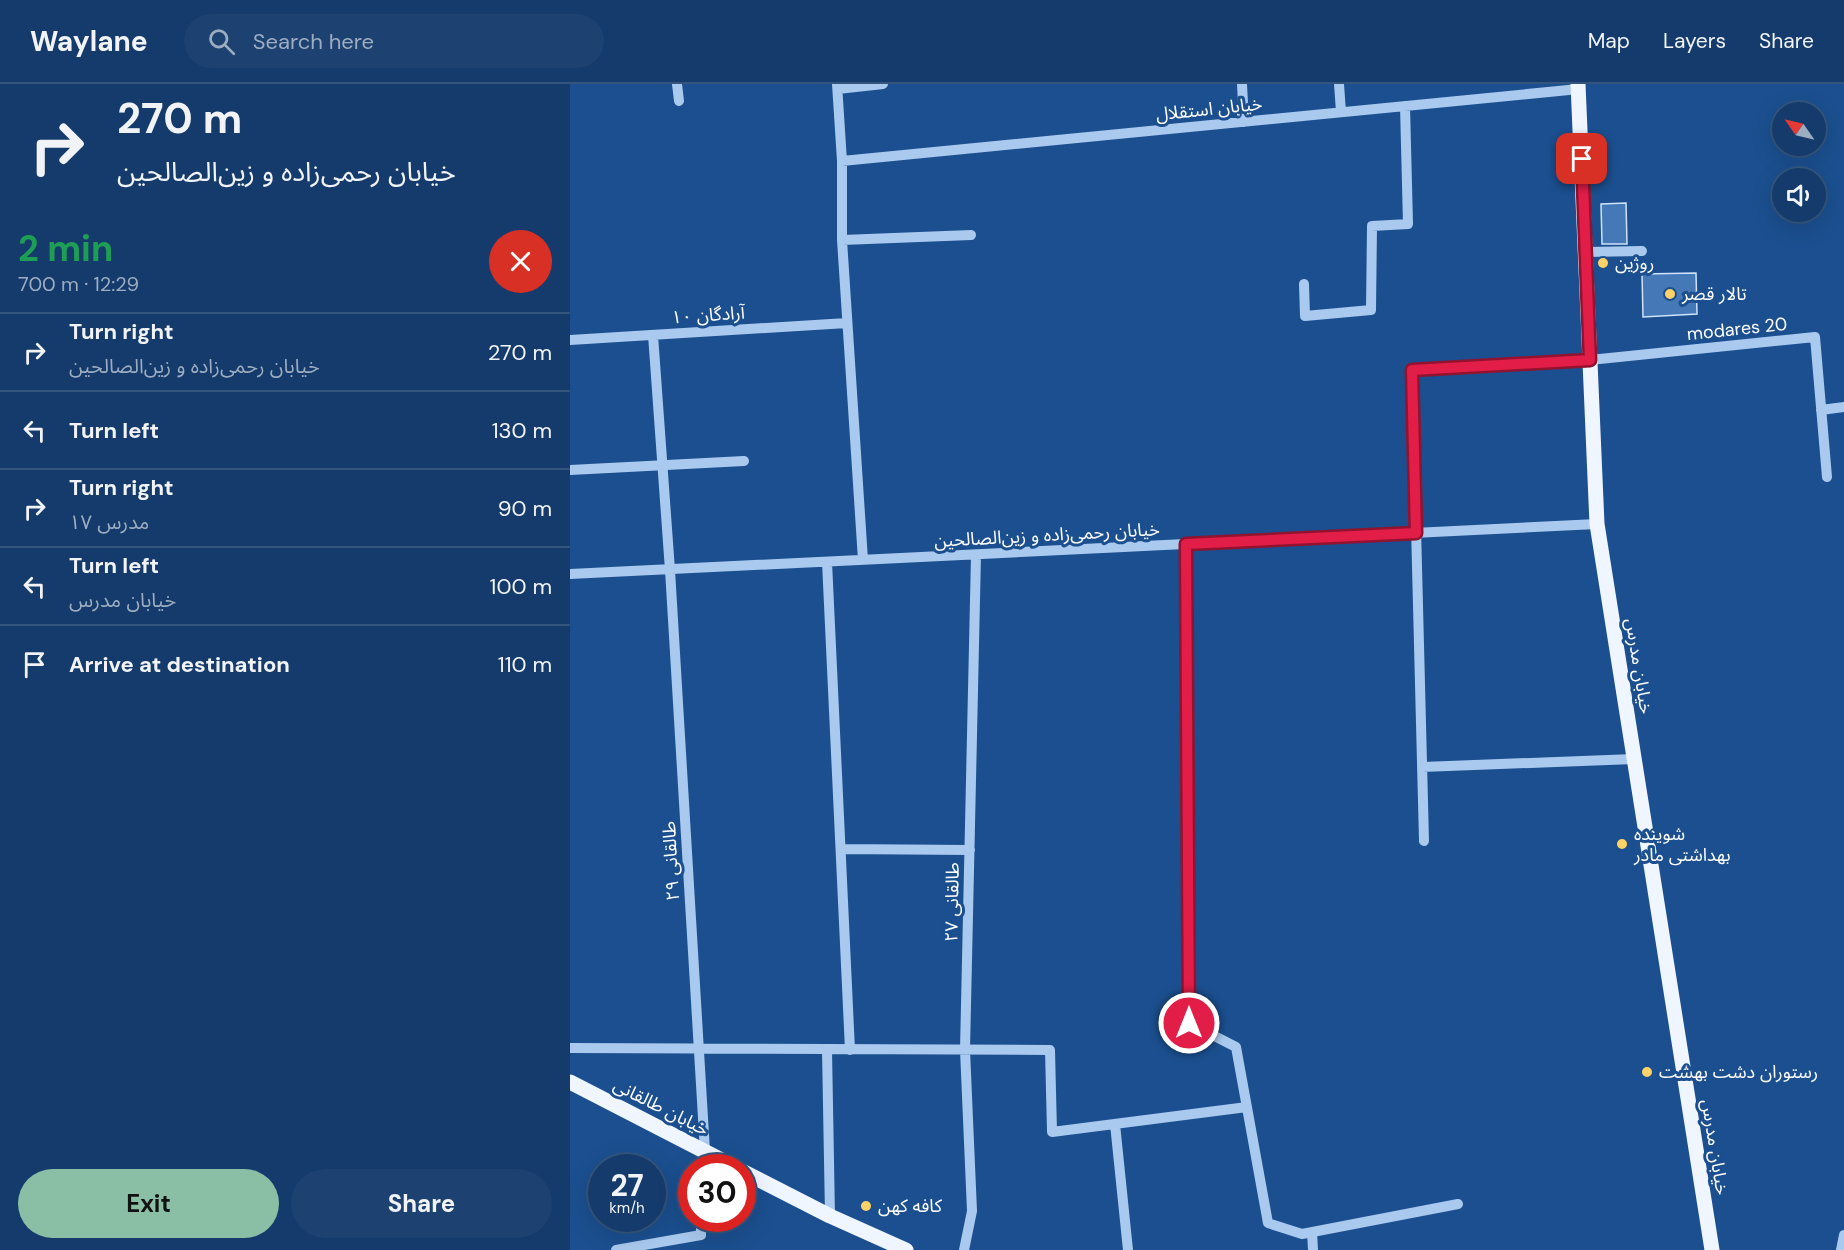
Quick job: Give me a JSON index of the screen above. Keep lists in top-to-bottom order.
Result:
{
  "streets": {
    "main road": ["خیابان مدرس", "خیابان طالقانی"],
    "street": [
      "خیابان استقلال",
      "آرادگان ۱۰",
      "modares 20",
      "خیابان رحمی‌زاده و زین‌الصالحین",
      "طالقانی ۲۹",
      "طالقانی ۲۷"
    ]
  },
  "crossings": [
    ["خیابان استقلال", "خیابان مدرس"],
    ["آرادگان ۱۰", "طالقانی ۲۹"],
    ["modares 20", "خیابان مدرس"],
    ["خیابان رحمی‌زاده و زین‌الصالحین", "خیابان مدرس"],
    ["خیابان رحمی‌زاده و زین‌الصالحین", "طالقانی ۲۹"],
    ["خیابان رحمی‌زاده و زین‌الصالحین", "طالقانی ۲۷"],
    ["طالقانی ۲۹", "خیابان طالقانی"]
  ],
  "places": [
    "روژین",
    "تالار قصر",
    "شوینده بهداشتی مادر",
    "رستوران دشت بهشت",
    "کافه کهن"
  ],
  "north": "top left",
  "page": {
    "header": "Waylane",
    "search": "Search here",
    "nav": ["Map", "Layers", "Share"],
    "turn": ["270 m", "خیابان رحمی‌زاده و زین‌الصالحین"],
    "heading": ["2 min", "700 m · 12:29"],
    "list": [
      {
        "name": "Turn right",
        "note": "خیابان رحمی‌زاده و زین‌الصالحین",
        "value": "270 m"
      },
      {
        "name": "Turn left",
        "value": "130 m"
      },
      {
        "name": "Turn right",
        "note": "مدرس ۱۷",
        "value": "90 m"
      },
      {
        "name": "Turn left",
        "note": "خیابان مدرس",
        "value": "100 m"
      },
      {
        "name": "Arrive at destination",
        "value": "110 m"
      }
    ],
    "speed": "27 km/h",
    "limit": "30",
    "buttons": ["Exit", "Share"]
  }
}
